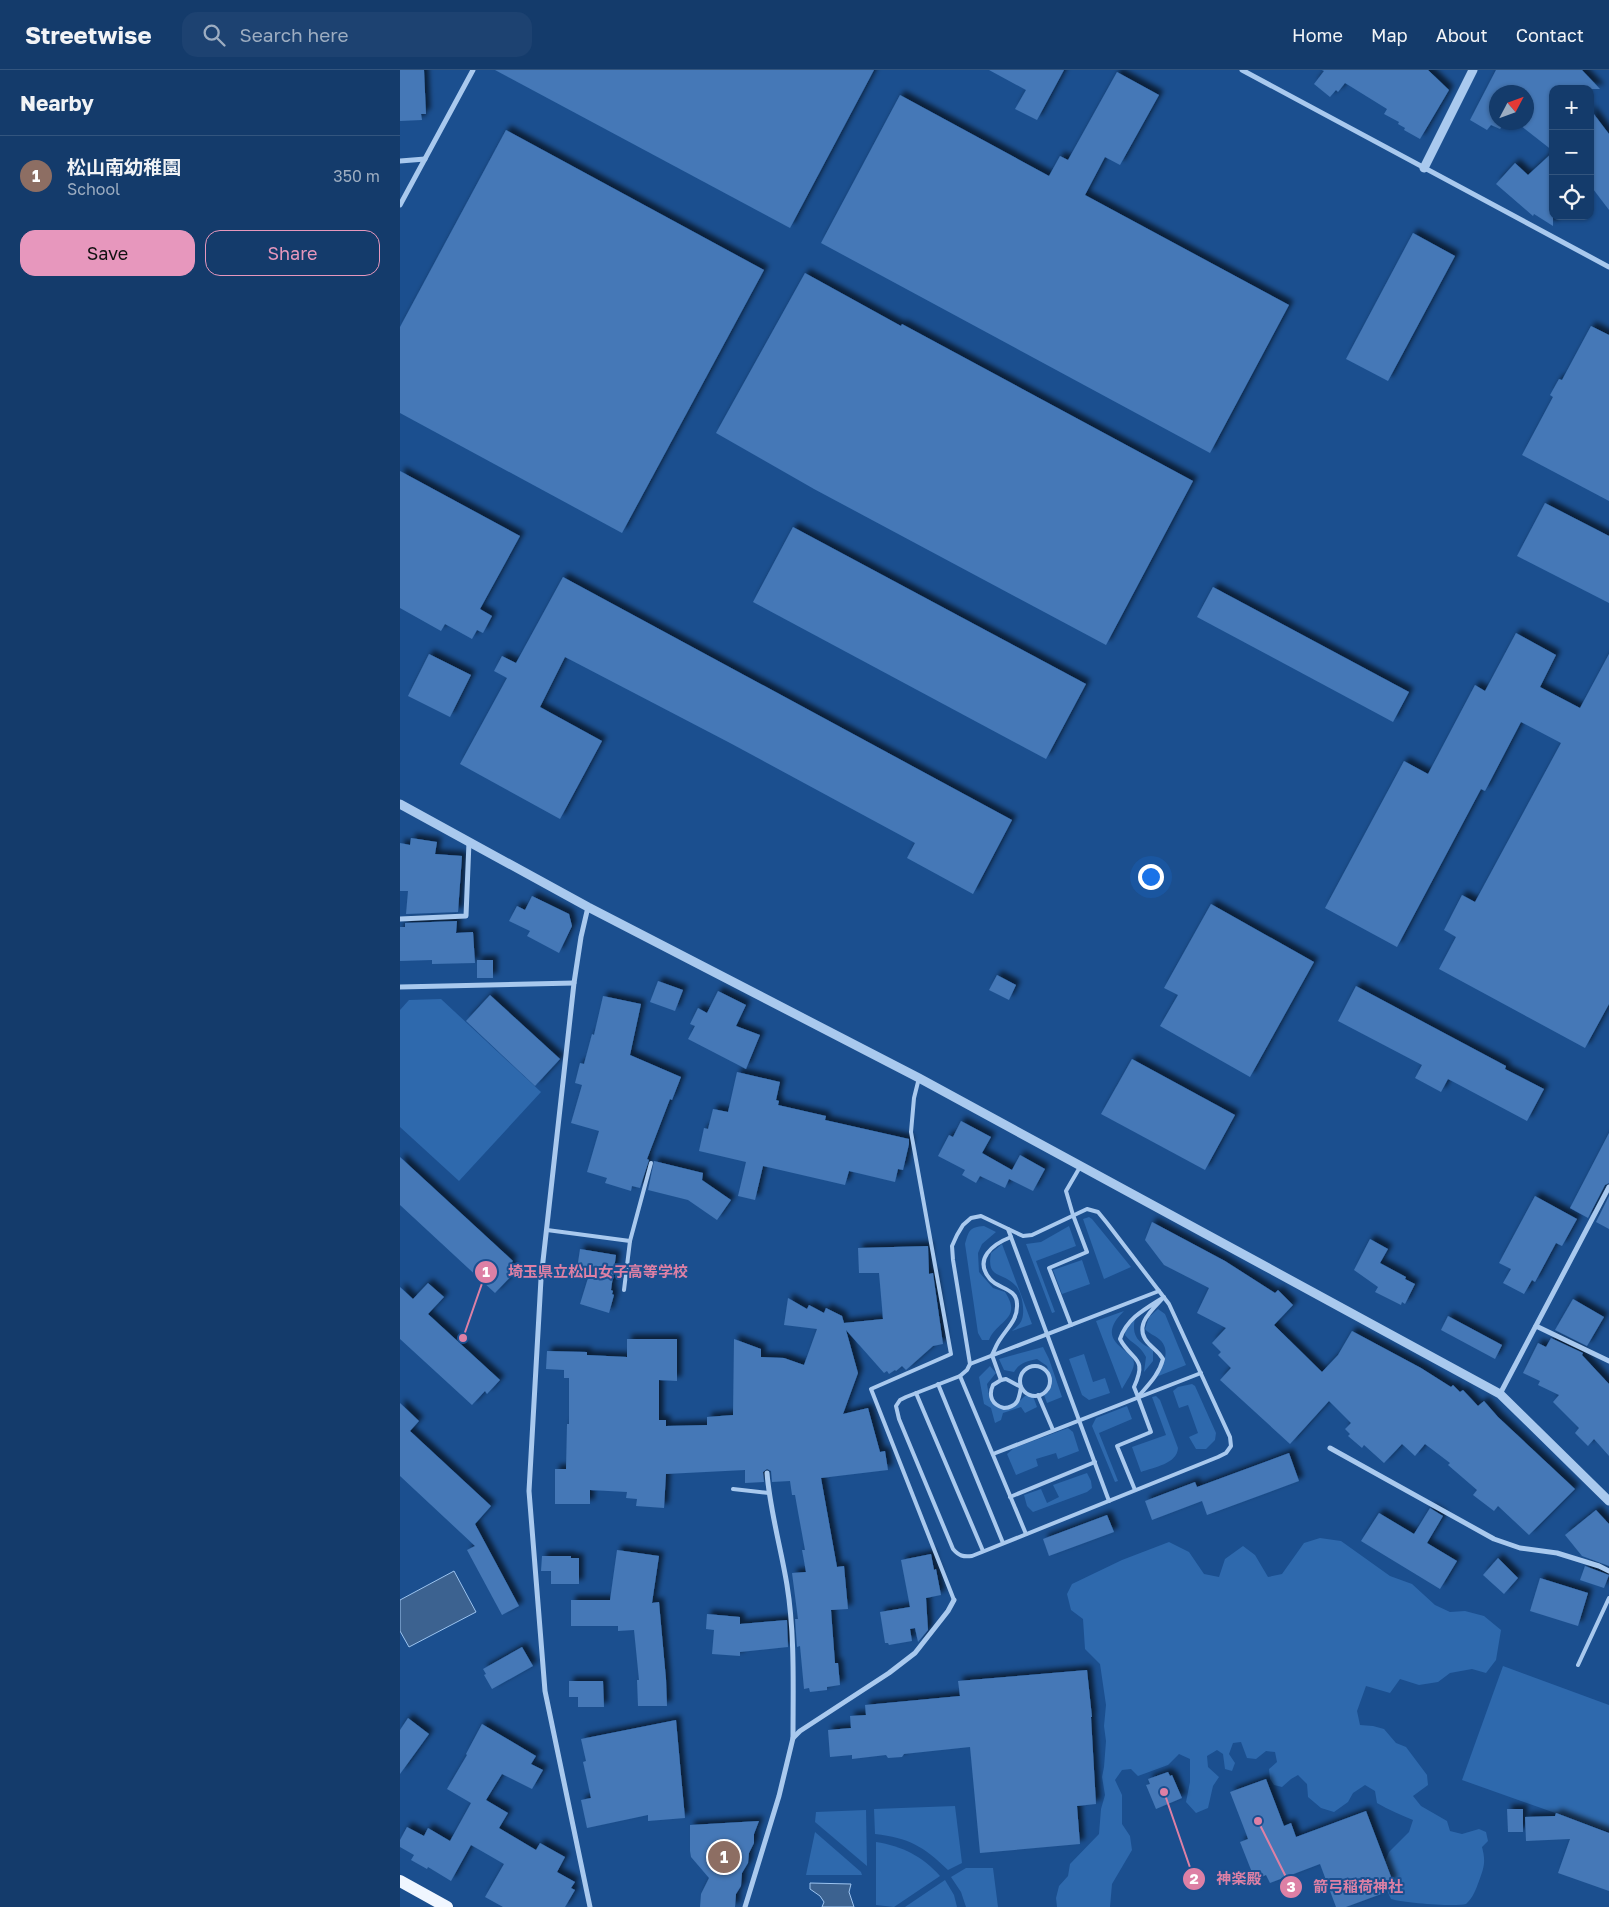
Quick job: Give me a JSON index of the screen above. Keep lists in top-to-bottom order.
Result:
{
  "places": ["埼玉県立松山女子高等学校", "神楽殿", "箭弓稲荷神社"],
  "north": "top right",
  "page": {
    "header": "Streetwise",
    "search": "Search here",
    "nav": [
      "Home",
      "Map",
      "About",
      "Contact"
    ],
    "heading": "Nearby",
    "map_buttons": ["+", "−"],
    "list": [
      {
        "mark": "1",
        "name": "松山南幼稚園",
        "note": "School",
        "value": "350 m"
      }
    ],
    "buttons": ["Save", "Share"],
    "pins": "1"
  }
}
